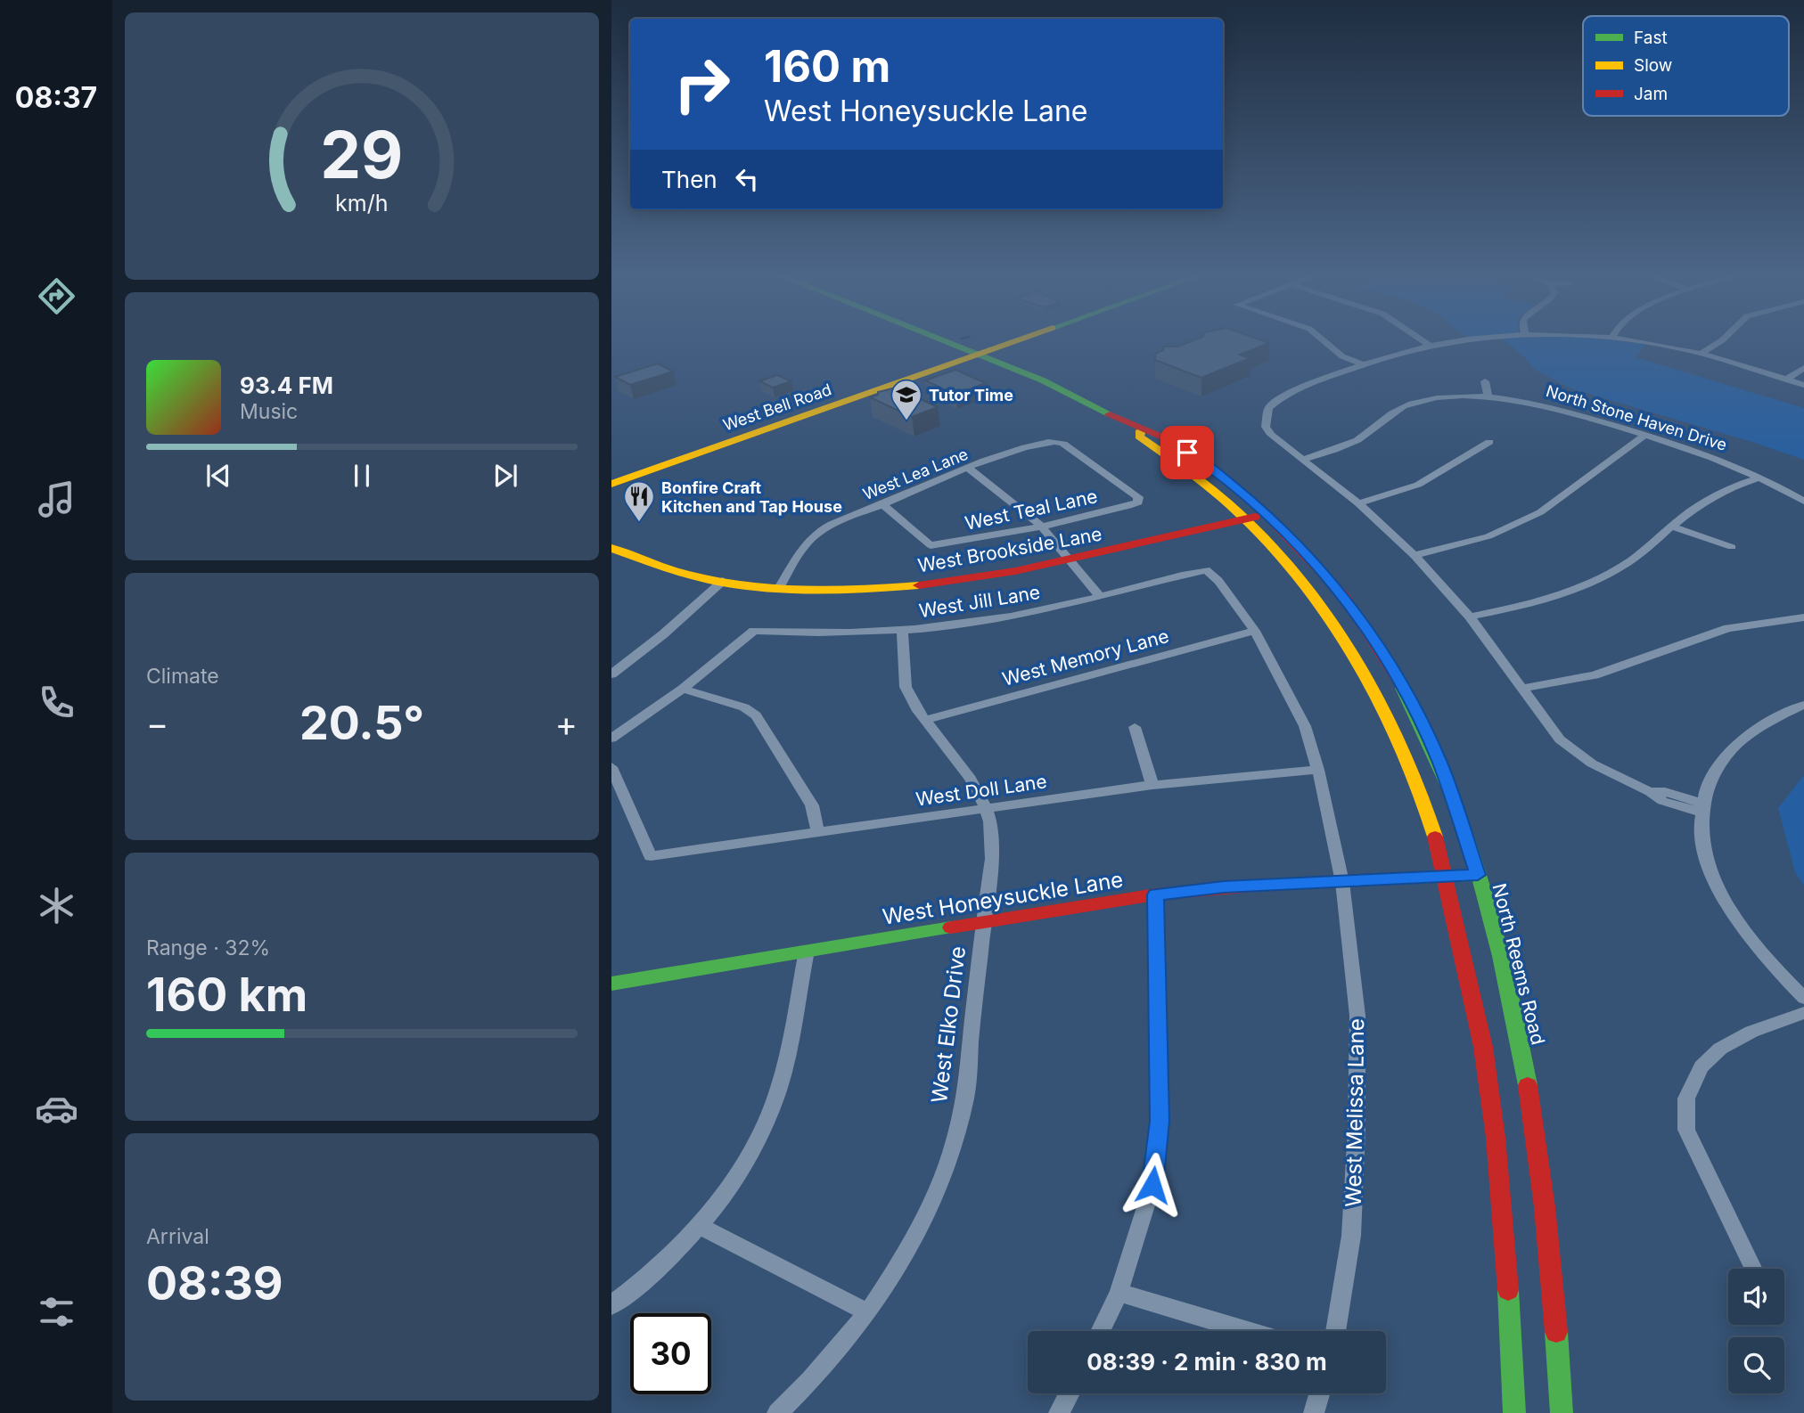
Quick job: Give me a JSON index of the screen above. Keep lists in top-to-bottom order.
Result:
{
  "streets": {
    "main road": [
      "West Bell Road",
      "West Brookside Lane",
      "West Honeysuckle Lane",
      "North Reems Road"
    ],
    "street": [
      "North Stone Haven Drive",
      "West Lea Lane",
      "West Teal Lane",
      "West Jill Lane",
      "West Memory Lane",
      "West Doll Lane",
      "West Elko Drive",
      "West Melissa Lane"
    ]
  },
  "crossings": [
    ["West Bell Road", "North Reems Road"],
    ["West Lea Lane", "West Teal Lane"],
    ["West Lea Lane", "West Brookside Lane"],
    ["West Brookside Lane", "North Reems Road"],
    ["West Jill Lane", "West Elko Drive"],
    ["West Jill Lane", "West Melissa Lane"],
    ["West Memory Lane", "West Elko Drive"],
    ["West Memory Lane", "West Melissa Lane"],
    ["West Doll Lane", "West Elko Drive"],
    ["West Doll Lane", "West Melissa Lane"],
    ["West Honeysuckle Lane", "North Reems Road"],
    ["West Honeysuckle Lane", "West Elko Drive"],
    ["West Honeysuckle Lane", "West Melissa Lane"]
  ],
  "places": {
    "school or university": ["Tutor Time"],
    "restaurant": ["Bonfire Craft Kitchen and Tap House"]
  },
  "legend": ["Fast", "Slow", "Jam"],
  "page": {
    "tabs": "08:37",
    "turn": ["160 m", "West Honeysuckle Lane"],
    "then": "Then",
    "song": ["93.4 FM", "Music"],
    "tile": [
      "Climate",
      ["Range · 32%", "160 km"],
      ["Arrival", "08:39"]
    ],
    "heat": ["−", "20.5°", "+"],
    "limit": "30",
    "trip": "08:39 · 2 min · 830 m",
    "gauge": ["29", "km/h"]
  }
}
